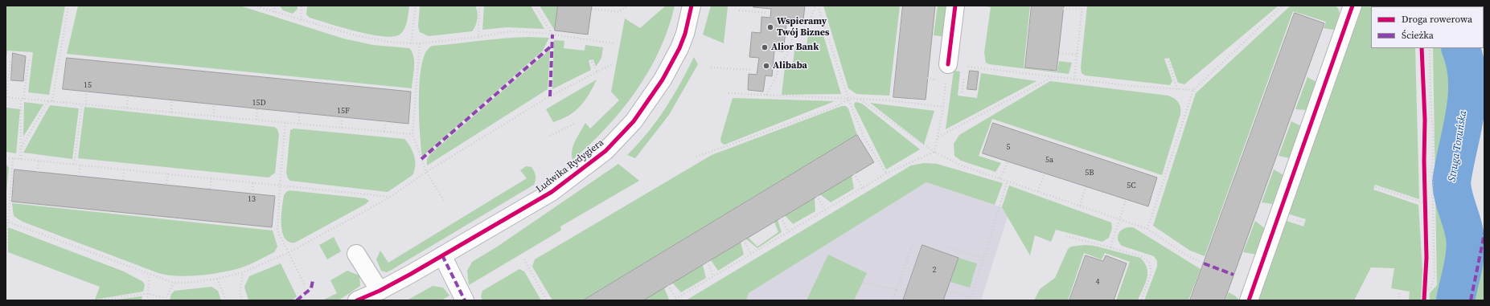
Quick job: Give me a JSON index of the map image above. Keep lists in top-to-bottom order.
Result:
{
  "streets": {
    "street": ["Ludwika Rydygiera"]
  },
  "water": ["Struga Toruńska"],
  "places": ["Wspieramy Twój Biznes", "Alior Bank", "Alibaba"],
  "house_numbers": [
    "15",
    "15D",
    "15F",
    "5",
    "5a",
    "5B",
    "5C",
    "13",
    "2",
    "4"
  ],
  "legend": ["Droga rowerowa", "Ścieżka"]
}
